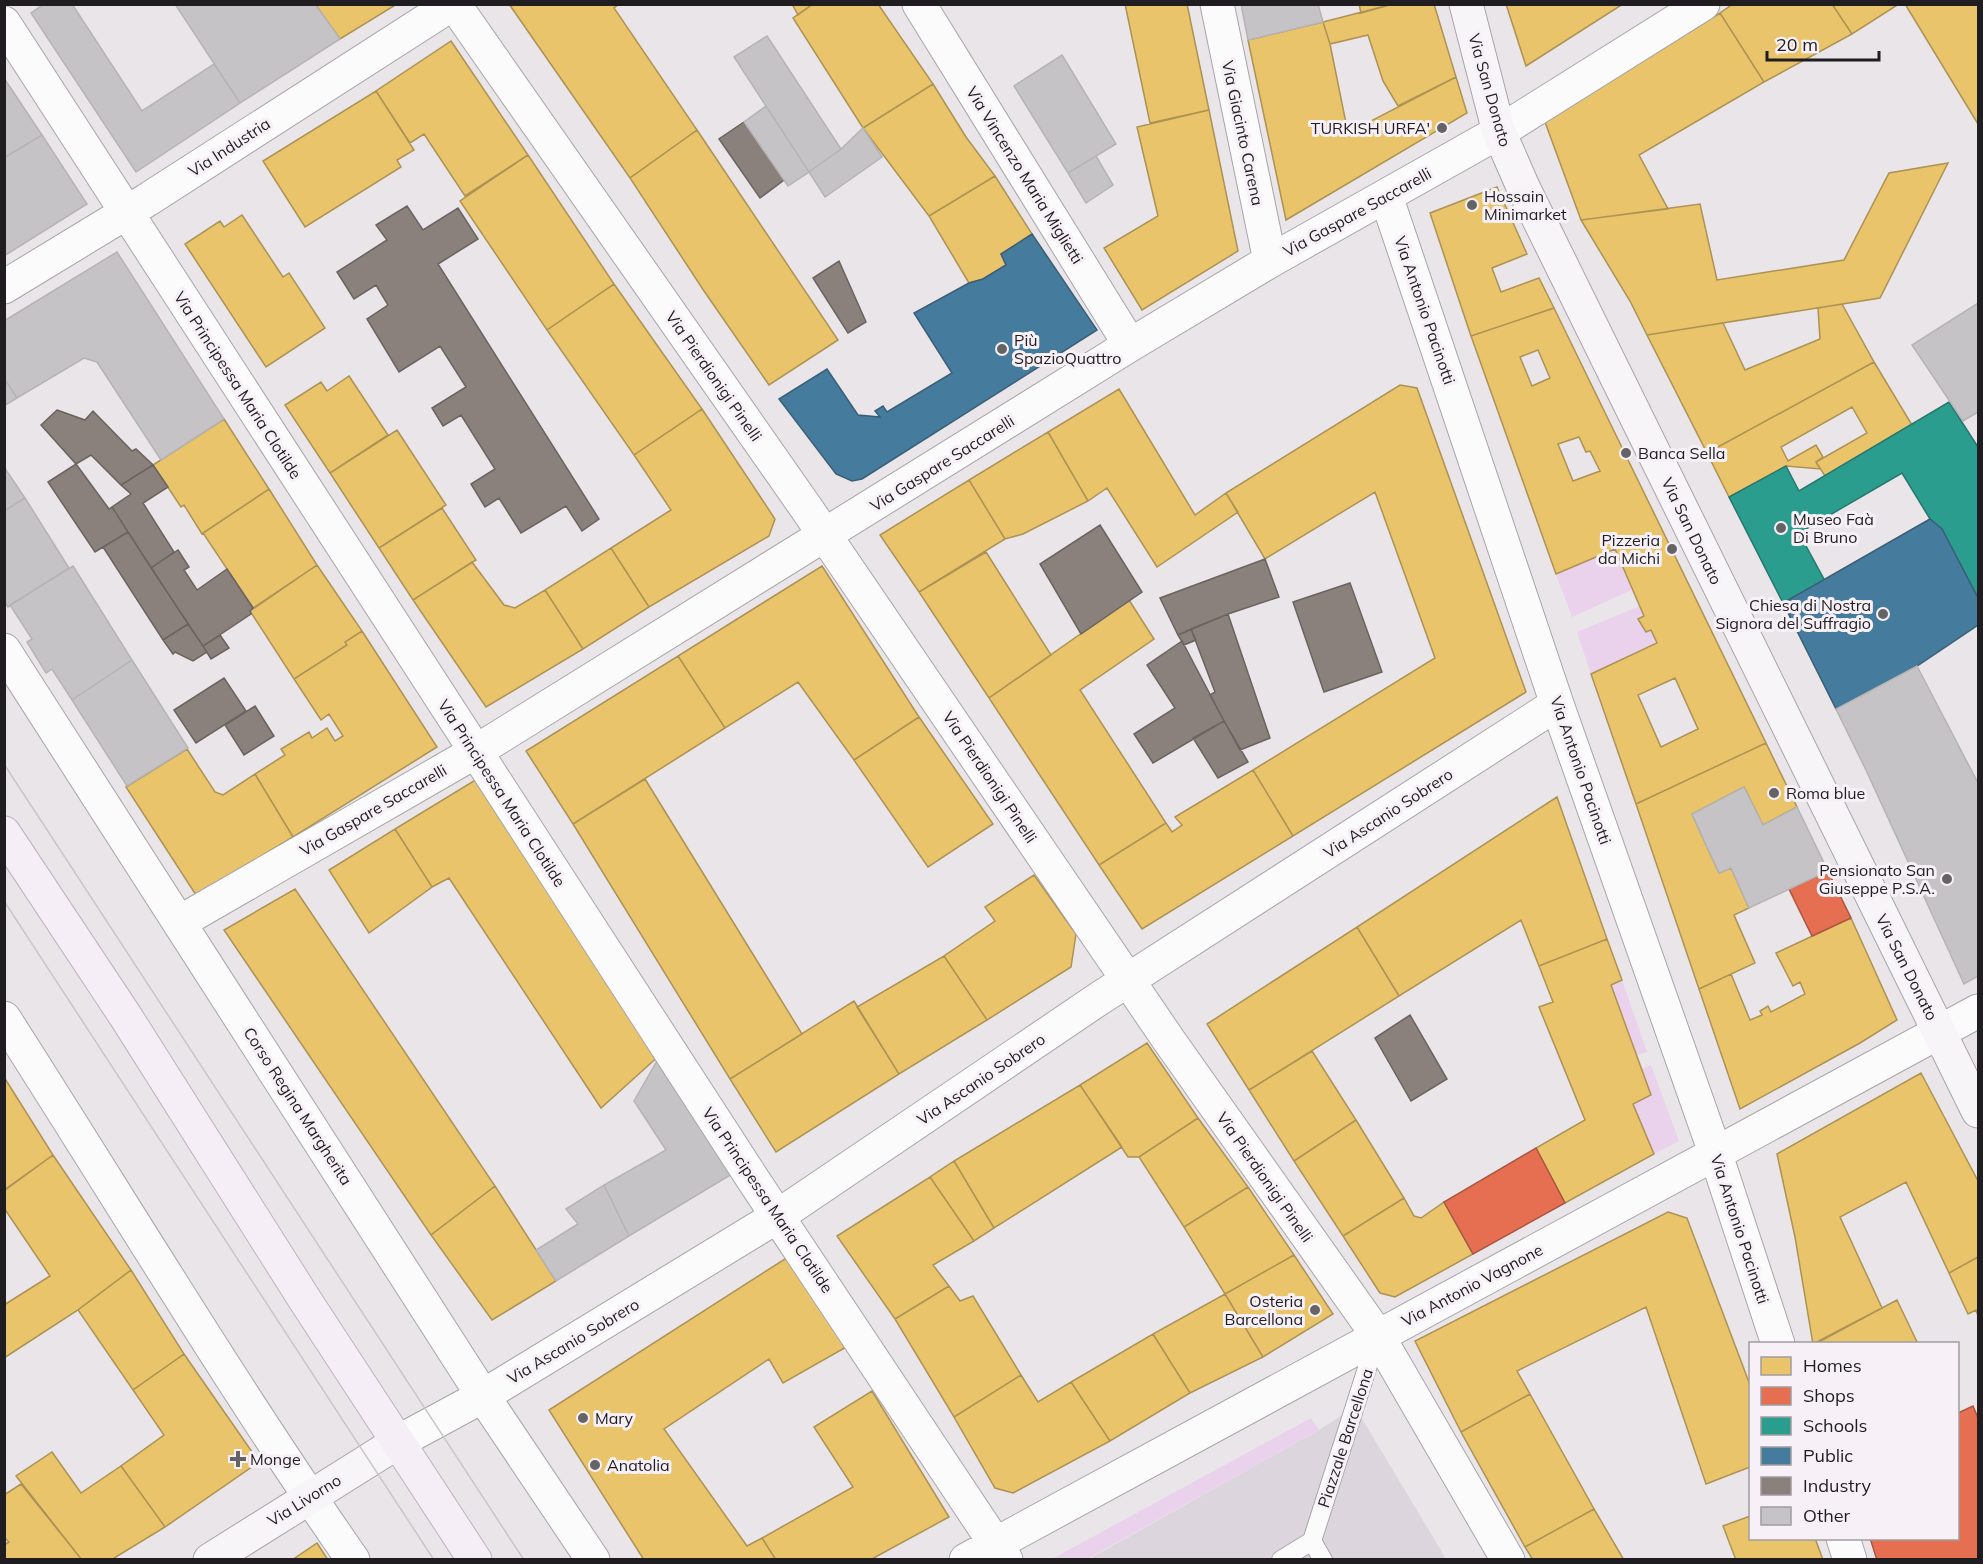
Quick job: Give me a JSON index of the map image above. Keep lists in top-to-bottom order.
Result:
{
  "streets": {
    "street": [
      "Via San Donato",
      "Via Giacinto Carena",
      "Via Industria",
      "Via Vincenzo Maria Miglietti",
      "Via Gaspare Saccarelli",
      "Via Antonio Pacinotti",
      "Via Pierdionigi Pinelli",
      "Via Principessa Maria Clotilde",
      "Via Ascanio Sobrero",
      "Corso Regina Margherita",
      "Via Antonio Vagnone",
      "Via Livorno"
    ],
    "lane": ["Piazzale Barcellona"]
  },
  "crossings": [
    ["Via San Donato", "Via Gaspare Saccarelli"],
    ["Via San Donato", "Via Antonio Vagnone"],
    ["Via Giacinto Carena", "Via Gaspare Saccarelli"],
    ["Via Industria", "Via Pierdionigi Pinelli"],
    ["Via Industria", "Via Principessa Maria Clotilde"],
    ["Via Vincenzo Maria Miglietti", "Via Gaspare Saccarelli"],
    ["Via Gaspare Saccarelli", "Via Antonio Pacinotti"],
    ["Via Gaspare Saccarelli", "Via Pierdionigi Pinelli"],
    ["Via Gaspare Saccarelli", "Via Principessa Maria Clotilde"],
    ["Via Gaspare Saccarelli", "Corso Regina Margherita"],
    ["Via Antonio Pacinotti", "Via Ascanio Sobrero"],
    ["Via Antonio Pacinotti", "Via Antonio Vagnone"],
    ["Via Pierdionigi Pinelli", "Via Ascanio Sobrero"],
    ["Via Pierdionigi Pinelli", "Via Antonio Vagnone"],
    ["Via Pierdionigi Pinelli", "Piazzale Barcellona"],
    ["Via Principessa Maria Clotilde", "Via Ascanio Sobrero"],
    ["Via Principessa Maria Clotilde", "Via Antonio Vagnone"],
    ["Via Ascanio Sobrero", "Corso Regina Margherita"],
    ["Via Ascanio Sobrero", "Via Livorno"],
    ["Via Antonio Vagnone", "Piazzale Barcellona"]
  ],
  "places": {
    "other": [
      "TURKISH URFA'",
      "Hossain Minimarket",
      "Più SpazioQuattro",
      "Banca Sella",
      "Museo Faà Di Bruno",
      "Pizzeria da Michi",
      "Chiesa di Nostra Signora del Suffragio",
      "Roma blue",
      "Pensionato San Giuseppe P.S.A.",
      "Osteria Barcellona",
      "Mary",
      "Anatolia"
    ],
    "health": ["Monge"]
  },
  "legend": [
    "Homes",
    "Shops",
    "Schools",
    "Public",
    "Industry",
    "Other"
  ],
  "scale_bar": "20 m"
}
